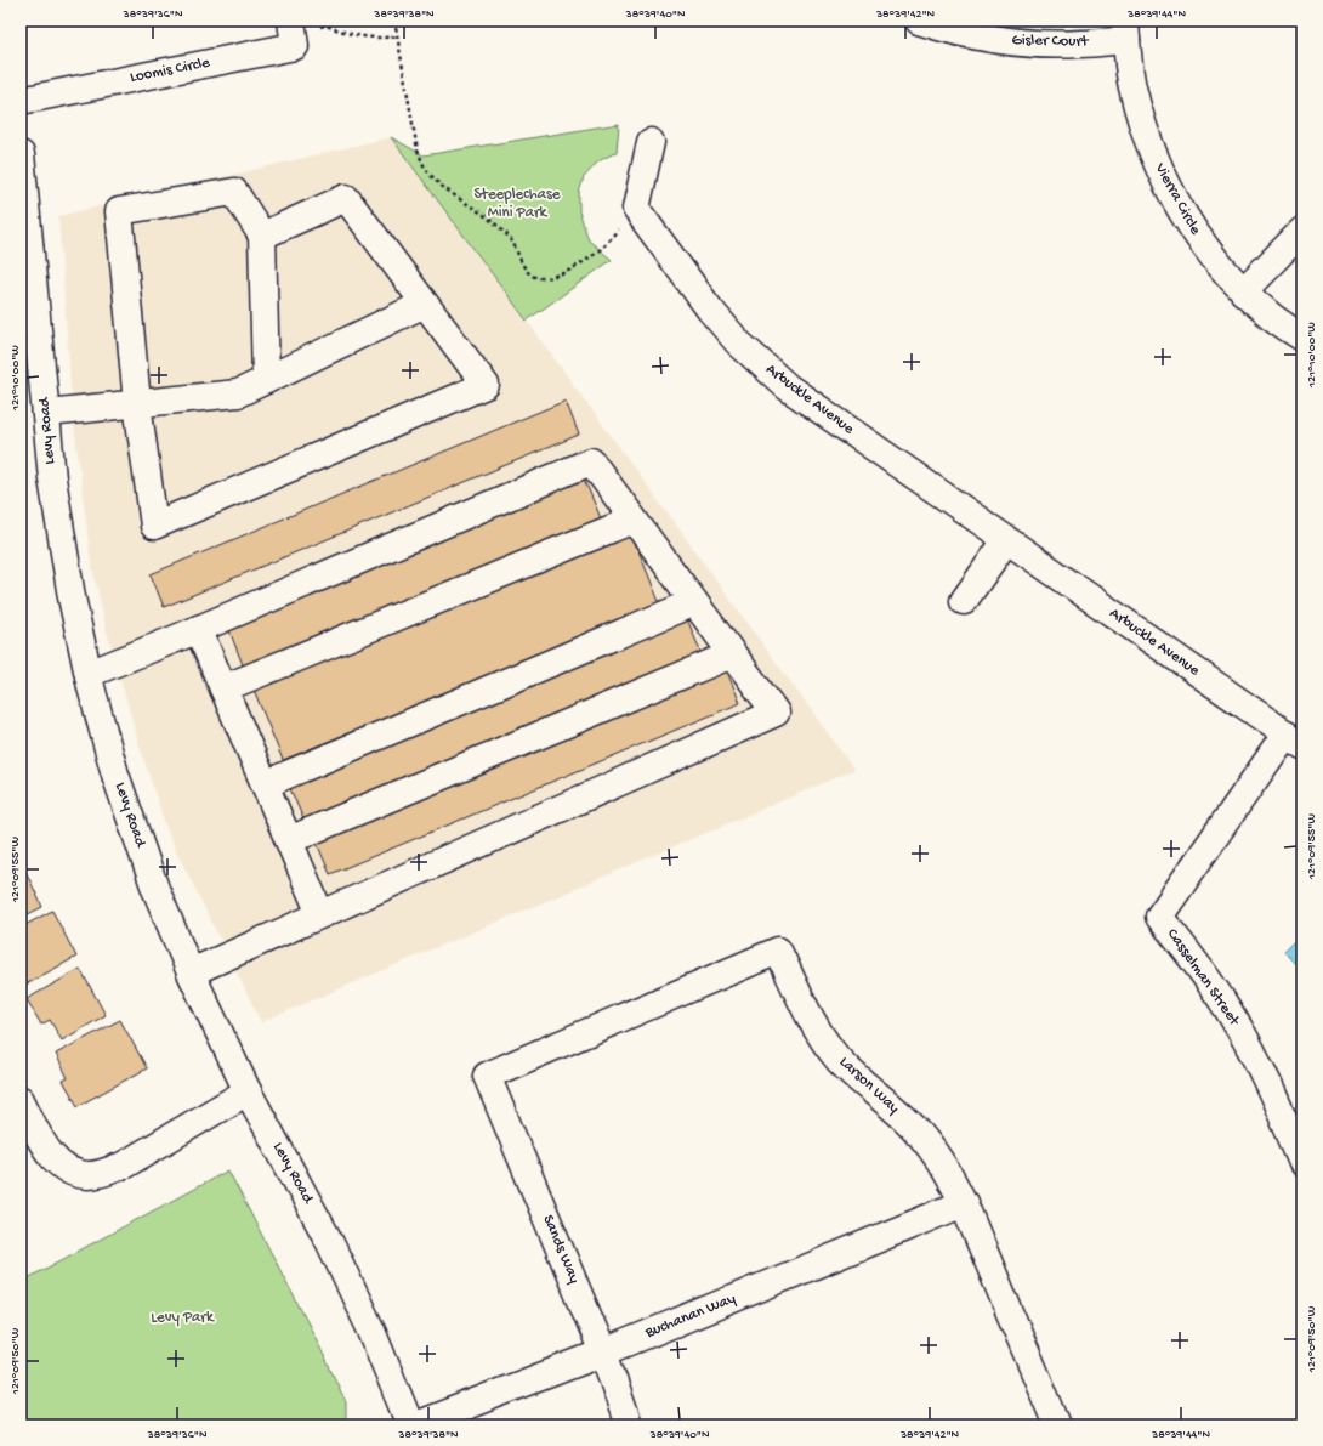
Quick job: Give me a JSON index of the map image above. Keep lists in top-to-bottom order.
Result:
{
  "streets": {
    "street": [
      "Gisler Court",
      "Loomis Circle",
      "Vierra Circle",
      "Arbuckle Avenue",
      "Levy Road",
      "Casselman Street",
      "Larson Way",
      "Sands Way",
      "Buchanan Way"
    ]
  },
  "crossings": [
    ["Gisler Court", "Vierra Circle"],
    ["Arbuckle Avenue", "Casselman Street"],
    ["Larson Way", "Sands Way"],
    ["Larson Way", "Buchanan Way"],
    ["Sands Way", "Buchanan Way"]
  ],
  "parks": ["Steeplechase Mini Park", "Levy Park"],
  "coordinates": [
    "38°39'36\"N",
    "38°39'38\"N",
    "38°39'40\"N",
    "38°39'42\"N",
    "38°39'44\"N",
    "121°10'00\"W",
    "121°09'55\"W",
    "121°09'50\"W"
  ]
}
